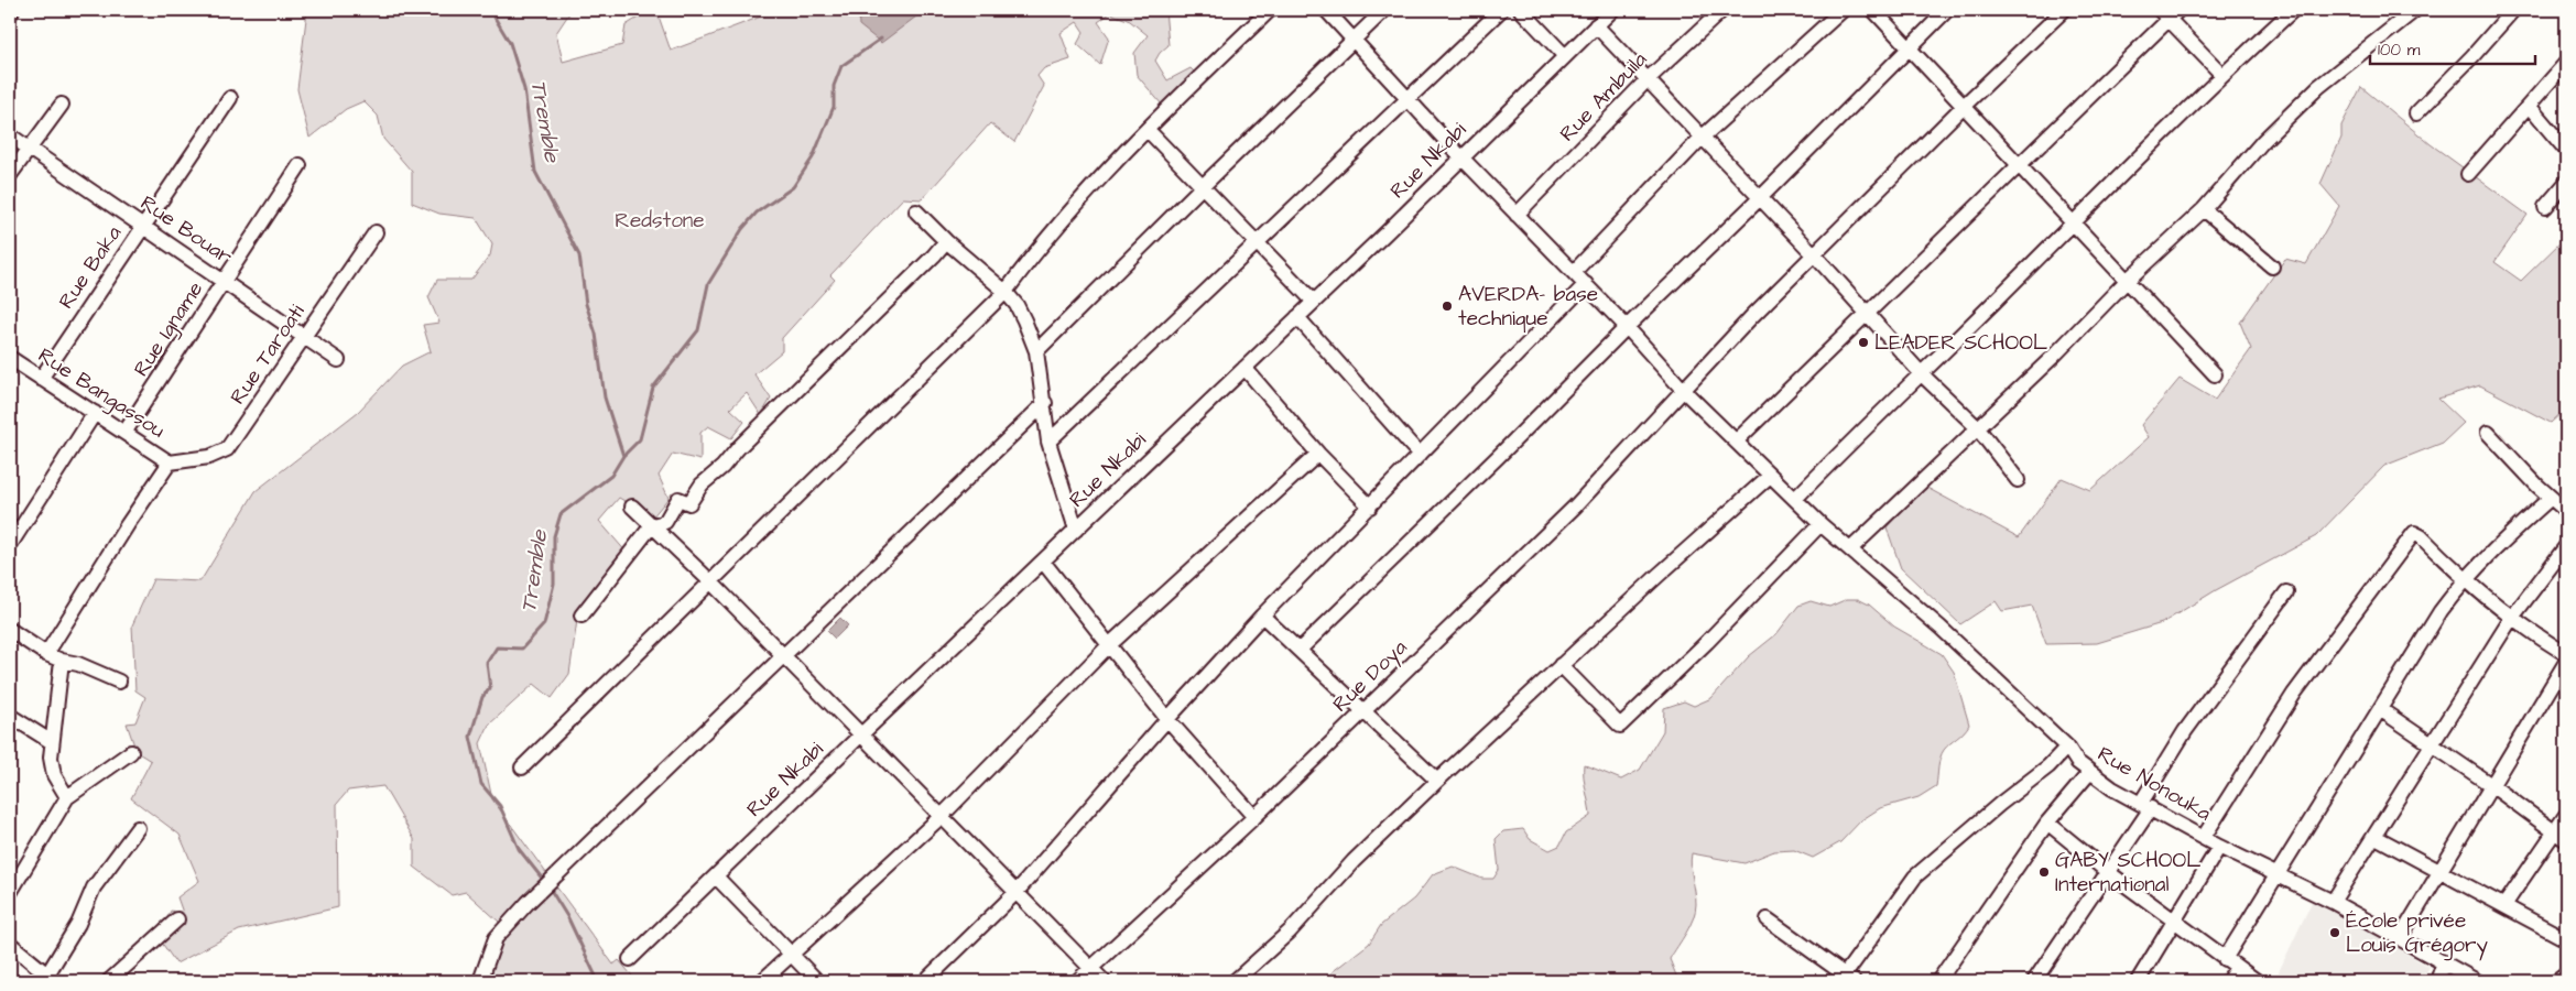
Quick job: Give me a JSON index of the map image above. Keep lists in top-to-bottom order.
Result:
{
  "streets": {
    "street": [
      "Rue Ambuila",
      "Rue Nkabi",
      "Rue Bouar",
      "Rue Baka",
      "Rue Igname",
      "Rue Taroati",
      "Rue Bangassou",
      "Rue Doya",
      "Rue Nonouka"
    ]
  },
  "crossings": [
    ["Rue Ambuila", "Rue Nonouka"],
    ["Rue Nkabi", "Rue Nonouka"],
    ["Rue Bouar", "Rue Baka"],
    ["Rue Bouar", "Rue Igname"],
    ["Rue Bouar", "Rue Taroati"],
    ["Rue Baka", "Rue Bangassou"],
    ["Rue Igname", "Rue Bangassou"],
    ["Rue Taroati", "Rue Bangassou"],
    ["Rue Doya", "Rue Nonouka"]
  ],
  "water": ["Tremble"],
  "parks": ["Redstone"],
  "places": [
    "AVERDA- base technique",
    "LEADER SCHOOL",
    "GABY SCHOOL International",
    "École privée Louis Grégory"
  ],
  "scale_bar": "100 m"
}
